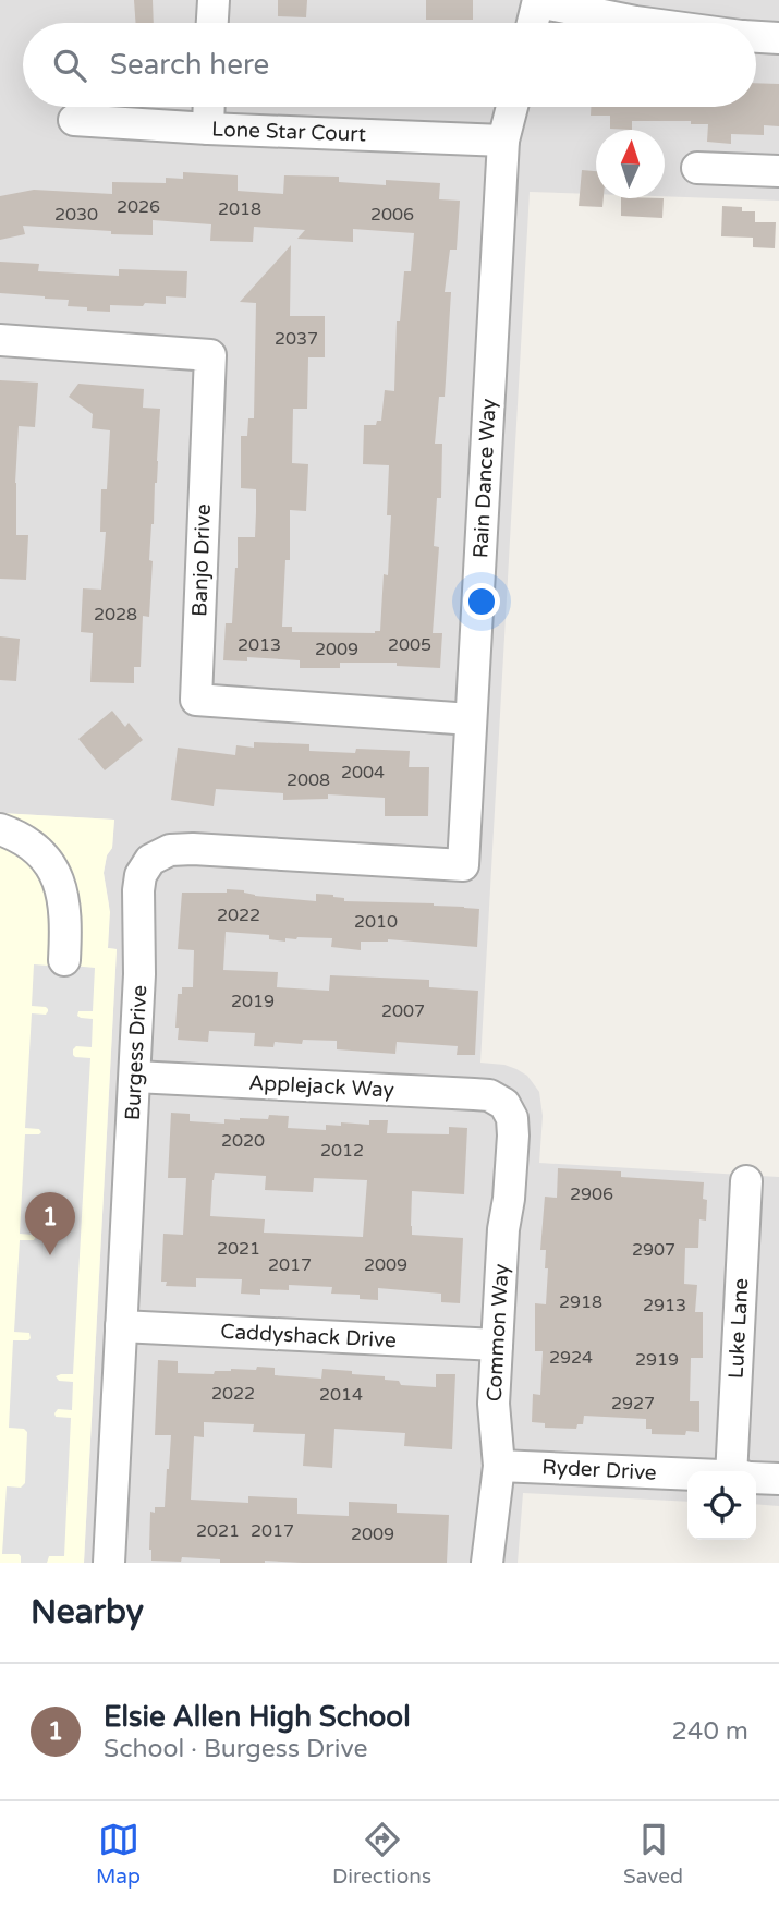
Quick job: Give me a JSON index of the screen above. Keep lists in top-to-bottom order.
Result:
{
  "streets": {
    "street": [
      "Lone Star Court",
      "Rain Dance Way",
      "Banjo Drive",
      "Burgess Drive",
      "Applejack Way",
      "Luke Lane",
      "Common Way",
      "Caddyshack Drive",
      "Ryder Drive"
    ]
  },
  "crossings": [
    ["Lone Star Court", "Rain Dance Way"],
    ["Rain Dance Way", "Banjo Drive"],
    ["Rain Dance Way", "Burgess Drive"],
    ["Burgess Drive", "Applejack Way"],
    ["Burgess Drive", "Caddyshack Drive"],
    ["Applejack Way", "Common Way"],
    ["Common Way", "Caddyshack Drive"],
    ["Common Way", "Ryder Drive"]
  ],
  "house_numbers": [
    "2026",
    "2018",
    "2030",
    "2006",
    "2037",
    "2028",
    "2013",
    "2005",
    "2009",
    "2004",
    "2008",
    "2022",
    "2010",
    "2019",
    "2007",
    "2020",
    "2012",
    "2906",
    "2021",
    "2907",
    "2017",
    "2009",
    "2918",
    "2913",
    "2924",
    "2919",
    "2022",
    "2014",
    "2927",
    "2021",
    "2017",
    "2009"
  ],
  "north": "top",
  "page": {
    "search": "Search here",
    "pins": "1",
    "heading": "Nearby",
    "list": [
      {
        "mark": "1",
        "name": "Elsie Allen High School",
        "note": "School · Burgess Drive",
        "value": "240 m"
      }
    ],
    "nav": ["Map", "Directions", "Saved"]
  }
}
